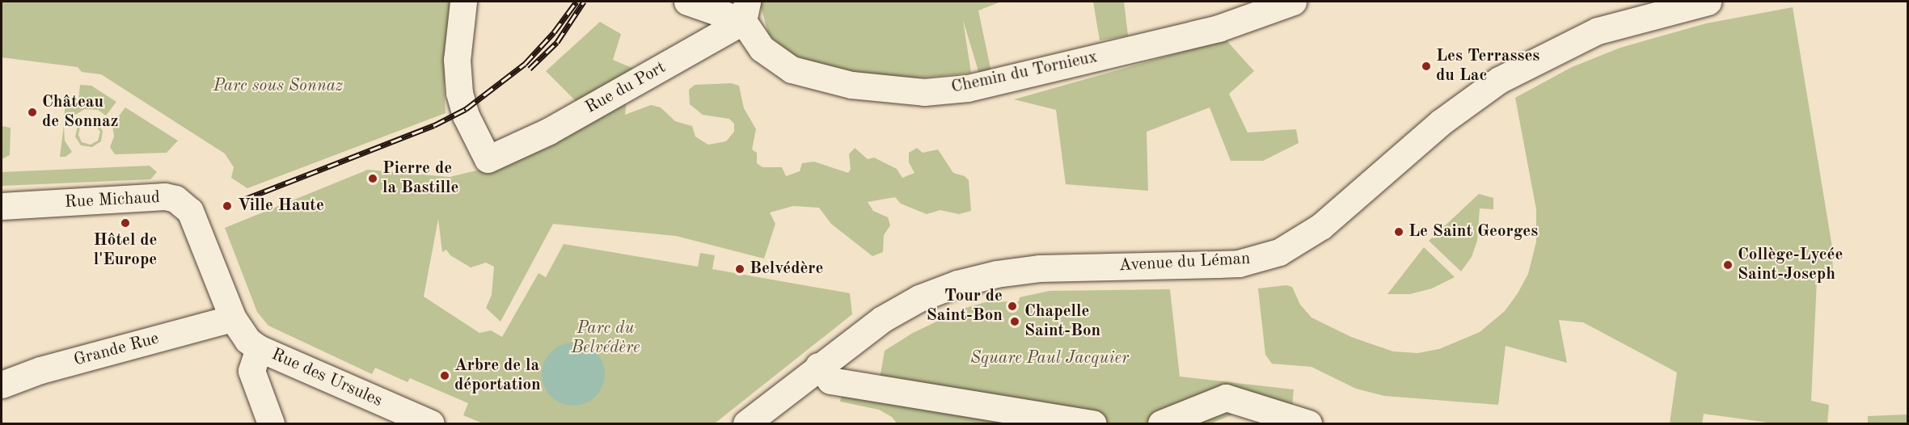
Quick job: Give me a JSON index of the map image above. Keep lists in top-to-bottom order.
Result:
{
  "streets": {
    "street": [
      "Chemin du Tornieux",
      "Rue du Port",
      "Rue Michaud",
      "Avenue du Léman",
      "Grande Rue",
      "Rue des Ursules"
    ]
  },
  "crossings": [
    ["Chemin du Tornieux", "Rue du Port"],
    ["Rue Michaud", "Grande Rue"],
    ["Rue Michaud", "Rue des Ursules"],
    ["Grande Rue", "Rue des Ursules"]
  ],
  "parks": ["Parc sous Sonnaz", "Parc du Belvédère", "Square Paul Jacquier"],
  "places": [
    "Les Terrasses du Lac",
    "Château de Sonnaz",
    "Pierre de la Bastille",
    "Ville Haute",
    "Hôtel de l'Europe",
    "Le Saint Georges",
    "Collège-Lycée Saint-Joseph",
    "Belvédère",
    "Tour de Saint-Bon",
    "Chapelle Saint-Bon",
    "Arbre de la déportation"
  ]
}
